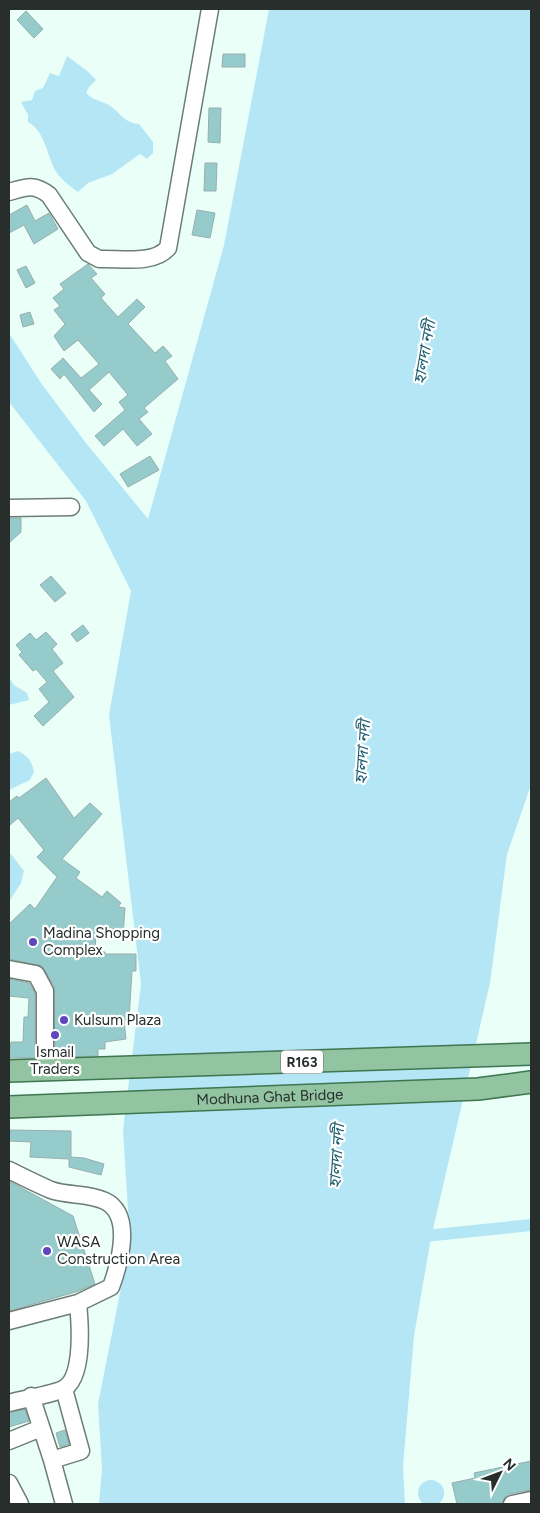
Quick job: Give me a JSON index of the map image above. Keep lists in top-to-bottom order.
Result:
{
  "streets": {
    "main road": ["R163", "Modhuna Ghat Bridge"]
  },
  "water": ["হালদা নদী"],
  "places": [
    "Madina Shopping Complex",
    "Kulsum Plaza",
    "Ismail Traders",
    "WASA Construction Area"
  ],
  "north": "top right"
}
